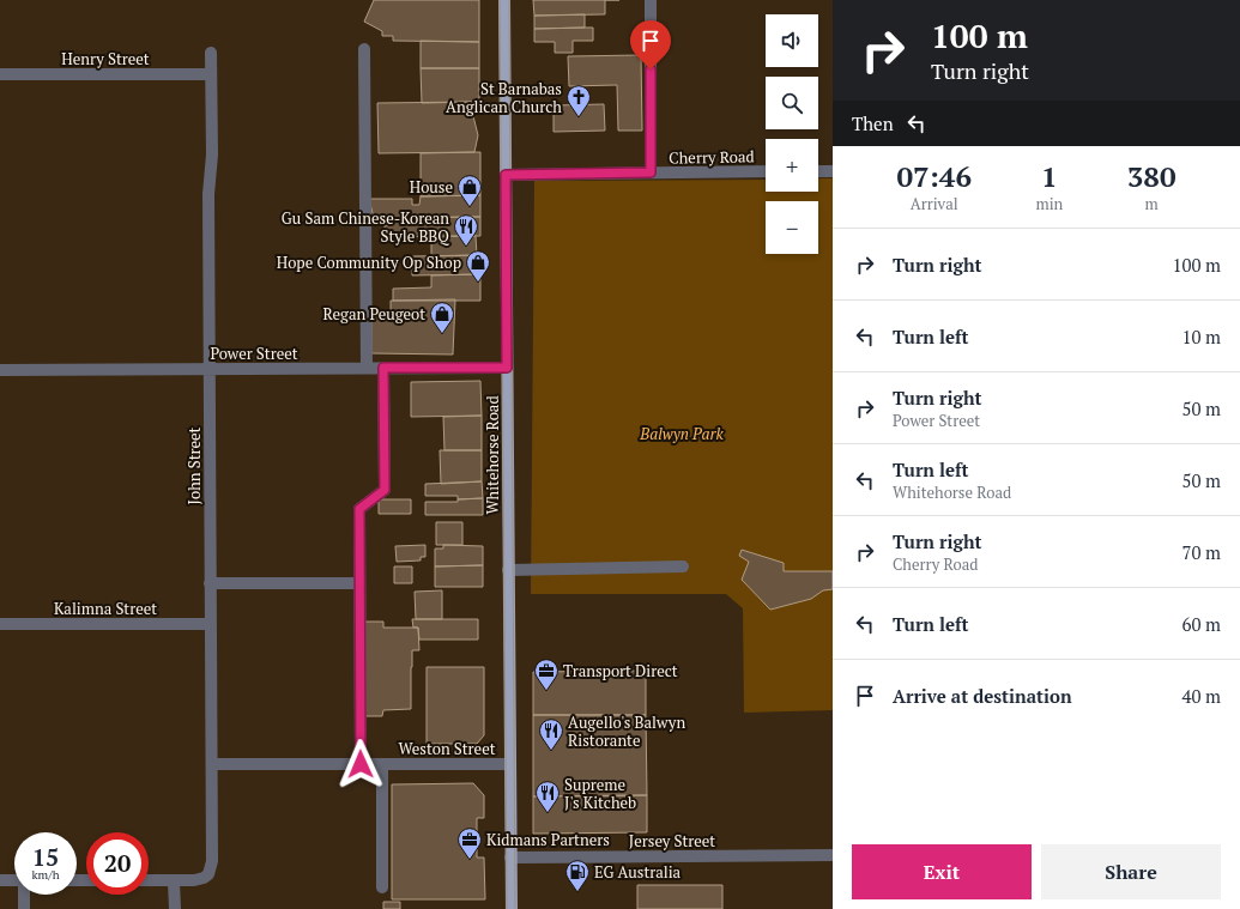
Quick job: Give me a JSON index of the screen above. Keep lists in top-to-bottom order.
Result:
{
  "streets": {
    "main road": ["Whitehorse Road"],
    "street": [
      "Henry Street",
      "Cherry Road",
      "Power Street",
      "John Street",
      "Kalimna Street",
      "Weston Street",
      "Jersey Street"
    ]
  },
  "crossings": [
    ["Henry Street", "John Street"],
    ["Cherry Road", "Whitehorse Road"],
    ["Power Street", "Whitehorse Road"],
    ["Power Street", "John Street"],
    ["Whitehorse Road", "Weston Street"],
    ["Whitehorse Road", "Jersey Street"],
    ["John Street", "Kalimna Street"],
    ["John Street", "Weston Street"]
  ],
  "parks": ["Balwyn Park"],
  "places": {
    "church": ["St Barnabas Anglican Church"],
    "shop": ["House", "Hope Community Op Shop", "Regan Peugeot"],
    "restaurant": ["Gu Sam Chinese-Korean Style BBQ", "Augello's Balwyn Ristorante", "Supreme J's Kitcheb"],
    "office": ["Transport Direct", "Kidmans Partners"],
    "fuel station": ["EG Australia"]
  },
  "page": {
    "turn": ["100 m", "Turn right"],
    "map_buttons": ["+", "−"],
    "then": "Then",
    "eta": [
      "07:46",
      "Arrival",
      "1",
      "min",
      "380",
      "m"
    ],
    "list": [
      {
        "name": "Turn right",
        "value": "100 m"
      },
      {
        "name": "Turn left",
        "value": "10 m"
      },
      {
        "name": "Turn right",
        "note": "Power Street",
        "value": "50 m"
      },
      {
        "name": "Turn left",
        "note": "Whitehorse Road",
        "value": "50 m"
      },
      {
        "name": "Turn right",
        "note": "Cherry Road",
        "value": "70 m"
      },
      {
        "name": "Turn left",
        "value": "60 m"
      },
      {
        "name": "Arrive at destination",
        "value": "40 m"
      }
    ],
    "speed": "15 km/h",
    "limit": "20",
    "buttons": ["Exit", "Share"]
  }
}
